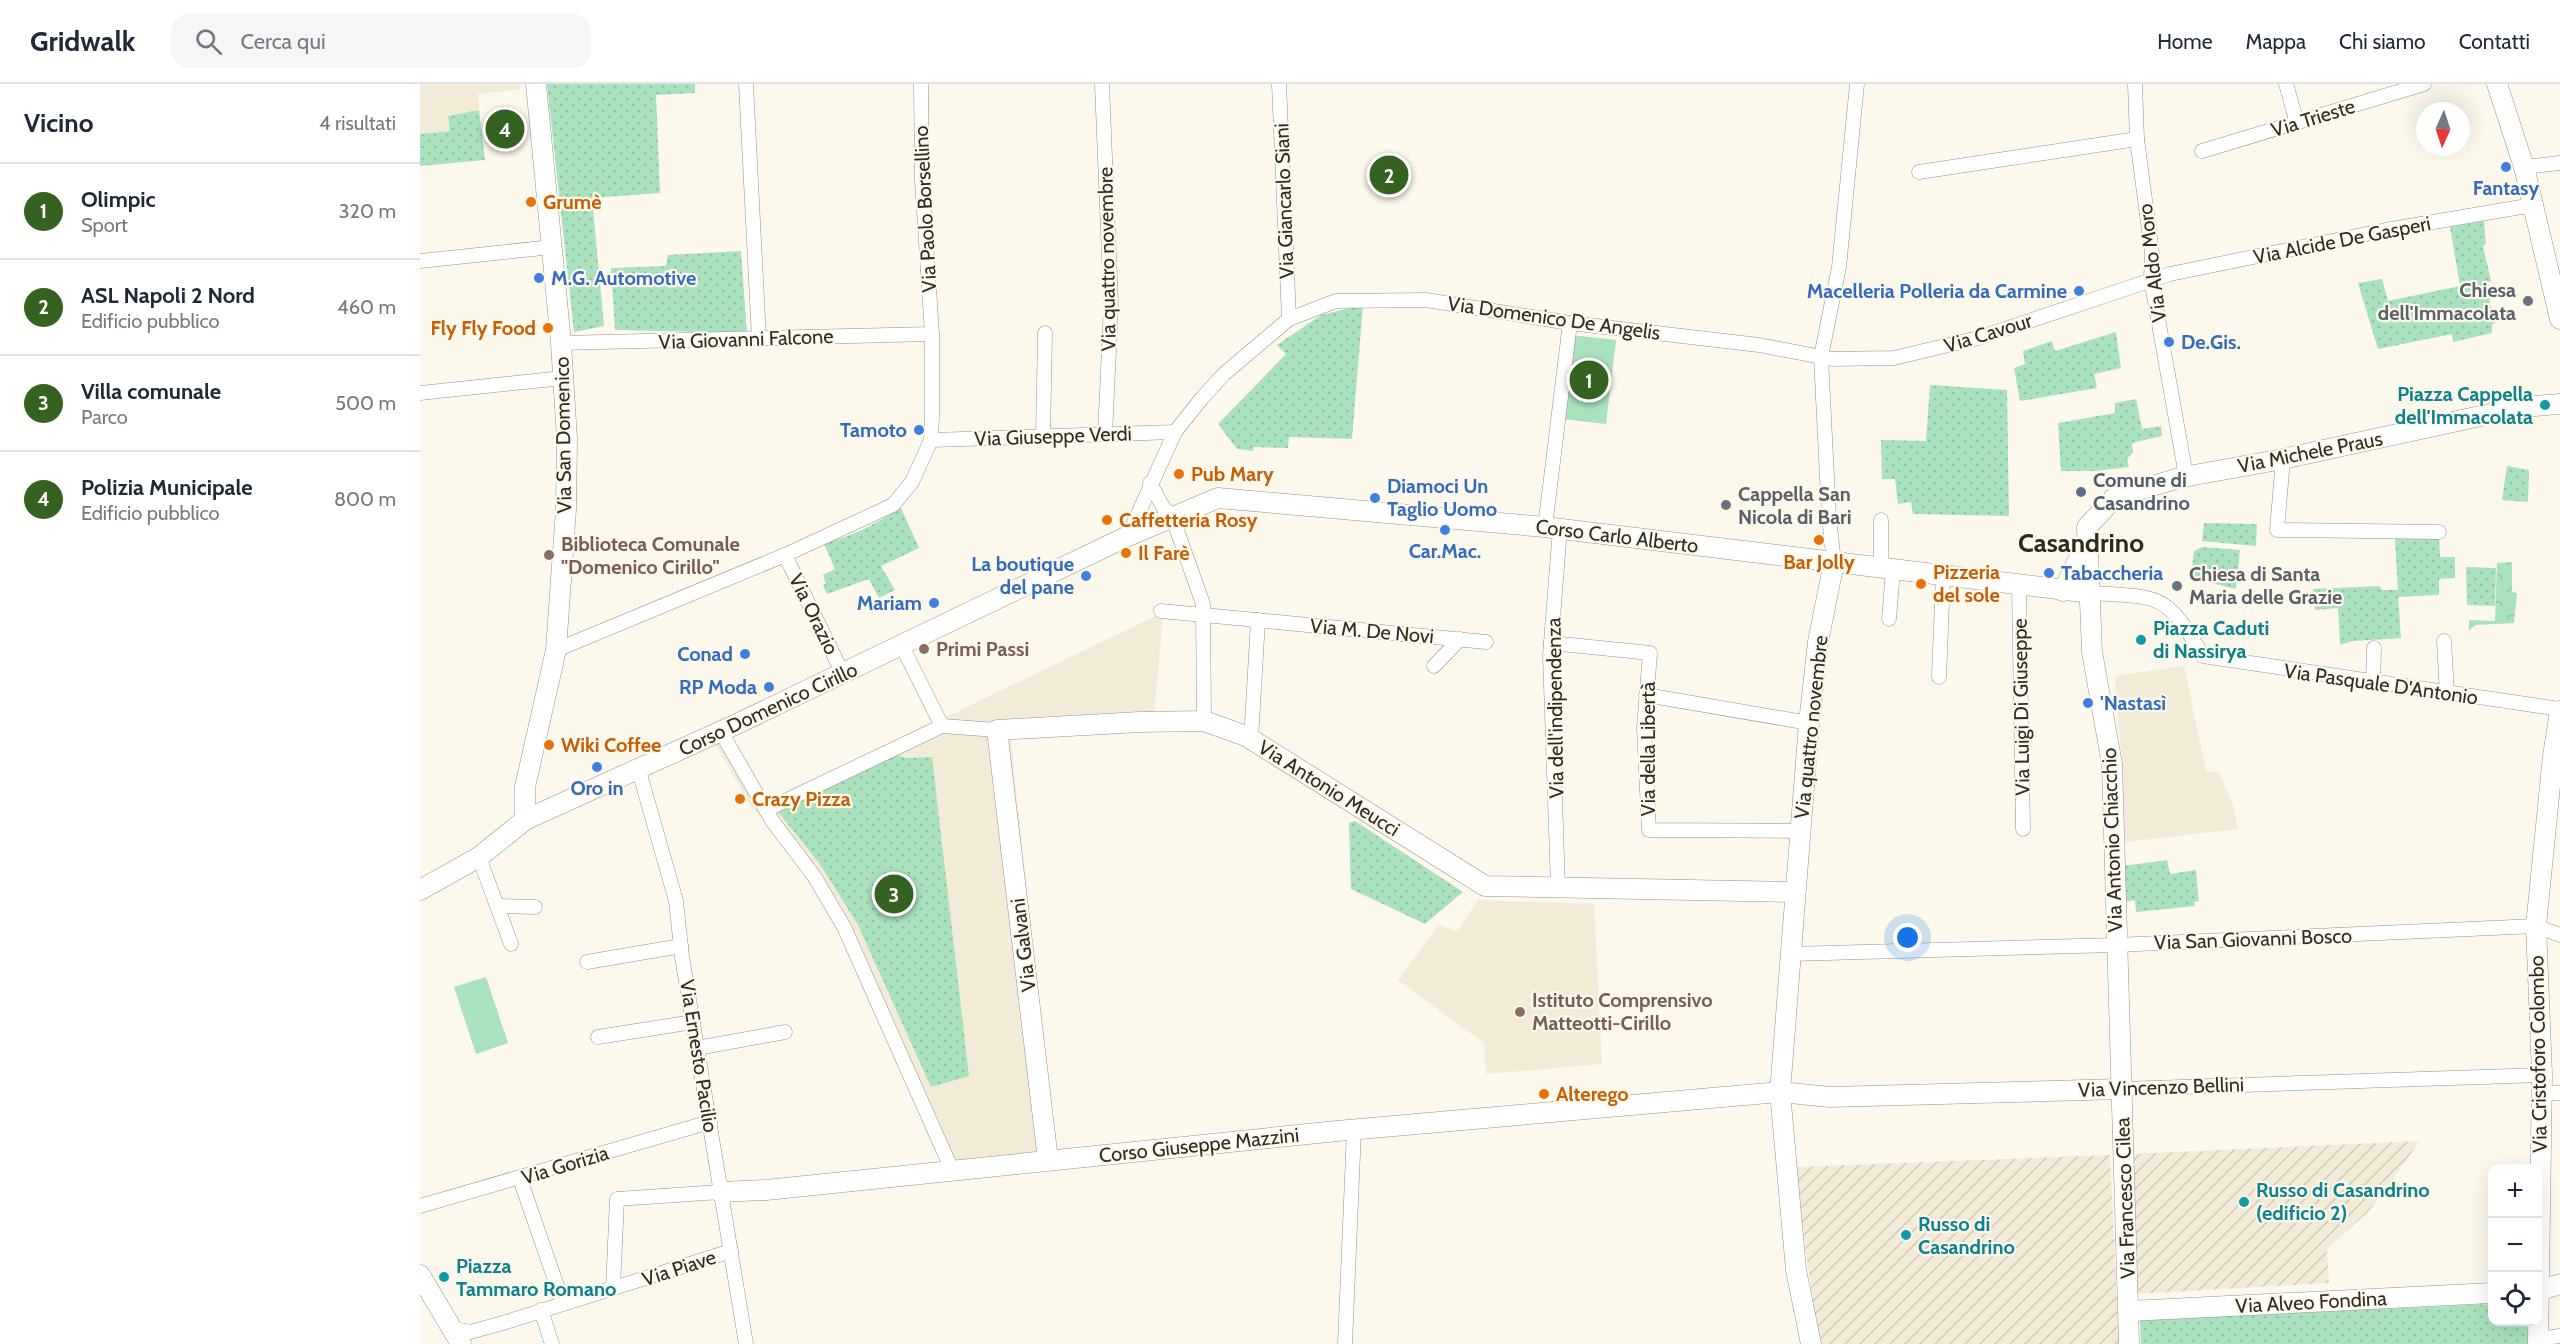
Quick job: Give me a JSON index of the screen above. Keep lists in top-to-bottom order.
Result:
{
  "streets": {
    "street": [
      "Via Trieste",
      "Via Giancarlo Siani",
      "Via Paolo Borsellino",
      "Via Alcide De Gasperi",
      "Via quattro novembre",
      "Via Aldo Moro",
      "Via Domenico De Angelis",
      "Via Cavour",
      "Via Giovanni Falcone",
      "Via San Domenico",
      "Via Giuseppe Verdi",
      "Via Michele Praus",
      "Corso Carlo Alberto",
      "Via Orazio",
      "Via M. De Novi",
      "Via Pasquale D'Antonio",
      "Via Luigi Di Giuseppe",
      "Via dell'indipendenza",
      "Corso Domenico Cirillo",
      "Via della Libertà",
      "Via Antonio Meucci",
      "Via Antonio Chiacchio",
      "Via San Giovanni Bosco",
      "Via Galvani",
      "Via Cristoforo Colombo",
      "Via Ernesto Pacilio",
      "Via Vincenzo Bellini",
      "Corso Giuseppe Mazzini",
      "Via Gorizia",
      "Via Francesco Cilea",
      "Via Piave",
      "Via Alveo Fondina"
    ]
  },
  "crossings": [
    ["Via Giancarlo Siani", "Via Domenico De Angelis"],
    ["Via Paolo Borsellino", "Via Giovanni Falcone"],
    ["Via Paolo Borsellino", "Via Giuseppe Verdi"],
    ["Via Alcide De Gasperi", "Via Aldo Moro"],
    ["Via Alcide De Gasperi", "Via Cavour"],
    ["Via quattro novembre", "Via Giuseppe Verdi"],
    ["Via quattro novembre", "Corso Carlo Alberto"],
    ["Via quattro novembre", "Via della Libertà"],
    ["Via quattro novembre", "Via Antonio Meucci"],
    ["Via quattro novembre", "Via San Giovanni Bosco"],
    ["Via quattro novembre", "Via Vincenzo Bellini"],
    ["Via quattro novembre", "Corso Giuseppe Mazzini"],
    ["Via Aldo Moro", "Via Cavour"],
    ["Via Aldo Moro", "Via Michele Praus"],
    ["Via Domenico De Angelis", "Via Cavour"],
    ["Via Domenico De Angelis", "Via dell'indipendenza"],
    ["Via Giovanni Falcone", "Via San Domenico"],
    ["Via San Domenico", "Corso Domenico Cirillo"],
    ["Via Michele Praus", "Via Antonio Chiacchio"],
    ["Corso Carlo Alberto", "Via Pasquale D'Antonio"],
    ["Corso Carlo Alberto", "Via Luigi Di Giuseppe"],
    ["Corso Carlo Alberto", "Via dell'indipendenza"],
    ["Corso Carlo Alberto", "Corso Domenico Cirillo"],
    ["Corso Carlo Alberto", "Via Antonio Chiacchio"],
    ["Via Orazio", "Corso Domenico Cirillo"],
    ["Via Pasquale D'Antonio", "Via Antonio Chiacchio"],
    ["Via Pasquale D'Antonio", "Via Cristoforo Colombo"],
    ["Via dell'indipendenza", "Via della Libertà"],
    ["Via dell'indipendenza", "Via Antonio Meucci"],
    ["Corso Domenico Cirillo", "Via Ernesto Pacilio"],
    ["Via Antonio Meucci", "Via Galvani"],
    ["Via Antonio Chiacchio", "Via San Giovanni Bosco"],
    ["Via Antonio Chiacchio", "Via Francesco Cilea"],
    ["Via San Giovanni Bosco", "Via Cristoforo Colombo"],
    ["Via San Giovanni Bosco", "Via Francesco Cilea"],
    ["Via Galvani", "Corso Giuseppe Mazzini"],
    ["Via Cristoforo Colombo", "Via Vincenzo Bellini"],
    ["Via Ernesto Pacilio", "Corso Giuseppe Mazzini"],
    ["Via Ernesto Pacilio", "Via Gorizia"],
    ["Via Ernesto Pacilio", "Via Piave"],
    ["Via Vincenzo Bellini", "Corso Giuseppe Mazzini"],
    ["Via Vincenzo Bellini", "Via Francesco Cilea"],
    ["Corso Giuseppe Mazzini", "Via Piave"],
    ["Via Francesco Cilea", "Via Alveo Fondina"]
  ],
  "districts": ["Casandrino"],
  "places": [
    "Fantasy",
    "Grumè",
    "M.G. Automotive",
    "Macelleria Polleria da Carmine",
    "Chiesa dell'Immacolata",
    "Fly Fly Food",
    "De.Gis.",
    "Piazza Cappella dell'Immacolata",
    "Tamoto",
    "Pub Mary",
    "Comune di Casandrino",
    "Diamoci Un Taglio Uomo",
    "Cappella San Nicola di Bari",
    "Caffetteria Rosy",
    "Car.Mac.",
    "Bar Jolly",
    "Il Farè",
    "Biblioteca Comunale \"Domenico Cirillo\"",
    "Tabaccheria",
    "La boutique del pane",
    "Pizzeria del sole",
    "Chiesa di Santa Maria delle Grazie",
    "Mariam",
    "Piazza Caduti di Nassirya",
    "Primi Passi",
    "Conad",
    "RP Moda",
    "'Nastasì",
    "Wiki Coffee",
    "Oro in",
    "Crazy Pizza",
    "Istituto Comprensivo Matteotti-Cirillo",
    "Alterego",
    "Russo di Casandrino (edificio 2)",
    "Russo di Casandrino",
    "Piazza Tammaro Romano"
  ],
  "north": "bottom",
  "page": {
    "header": "Gridwalk",
    "search": "Cerca qui",
    "nav": [
      "Home",
      "Mappa",
      "Chi siamo",
      "Contatti"
    ],
    "heading": ["Vicino", "4 risultati"],
    "pins": [
      "4",
      "2",
      "1",
      "3"
    ],
    "list": [
      {
        "mark": "1",
        "name": "Olimpic",
        "note": "Sport",
        "value": "320 m"
      },
      {
        "mark": "2",
        "name": "ASL Napoli 2 Nord",
        "note": "Edificio pubblico",
        "value": "460 m"
      },
      {
        "mark": "3",
        "name": "Villa comunale",
        "note": "Parco",
        "value": "500 m"
      },
      {
        "mark": "4",
        "name": "Polizia Municipale",
        "note": "Edificio pubblico",
        "value": "800 m"
      }
    ],
    "map_buttons": ["+", "−"]
  }
}
